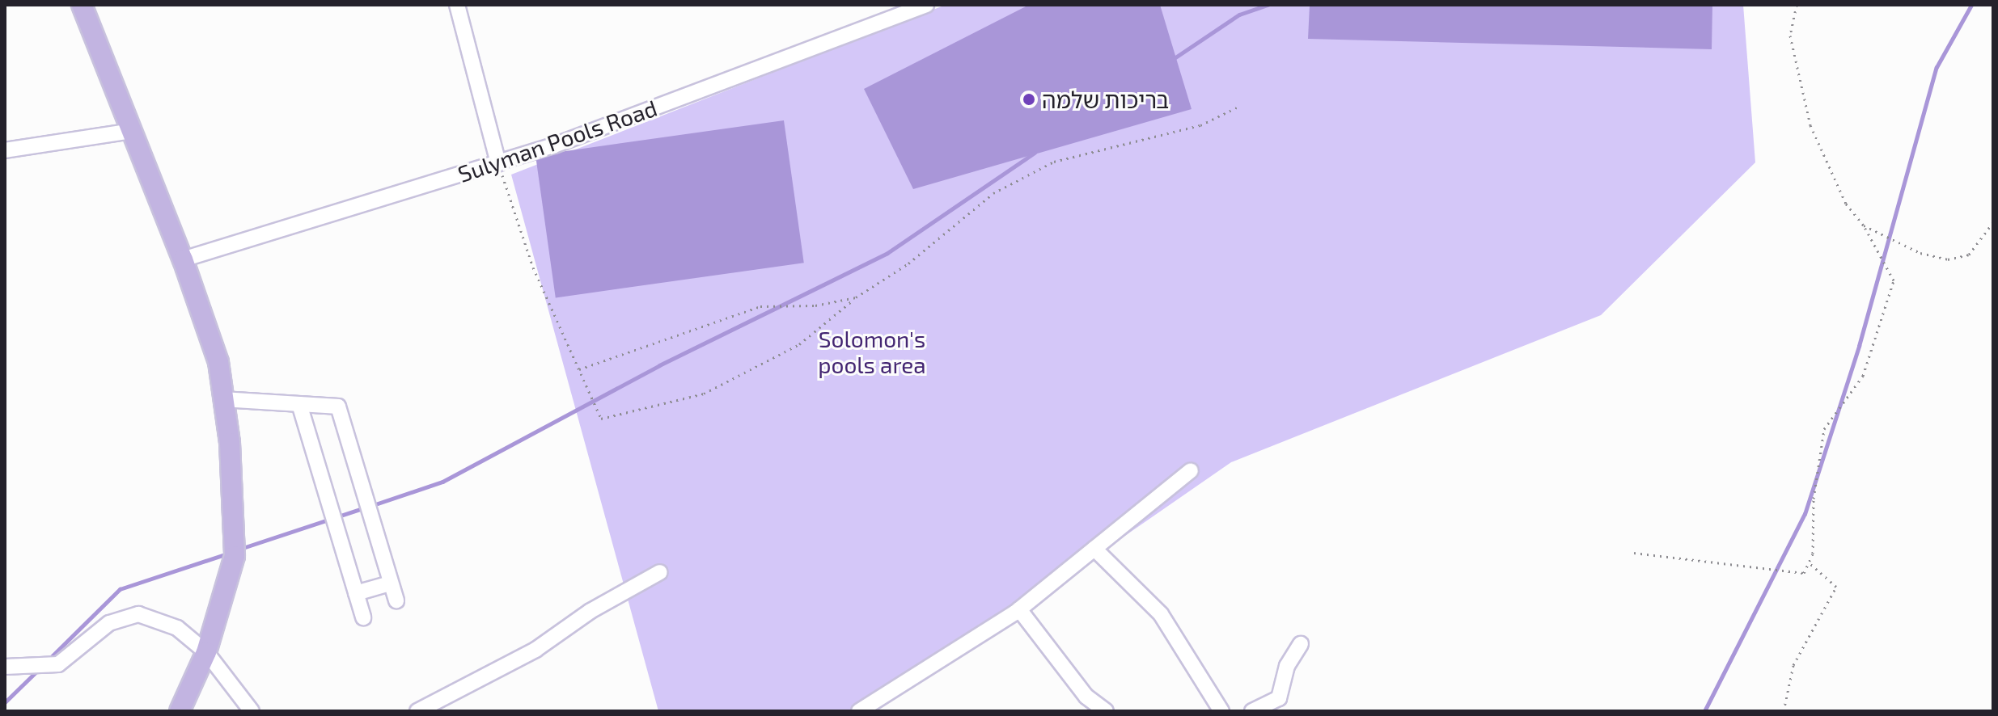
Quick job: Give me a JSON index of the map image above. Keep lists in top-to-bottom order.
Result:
{
  "streets": {
    "street": ["Sulyman Pools Road"]
  },
  "parks": ["Solomon's pools area"],
  "places": ["בריכות שלמה"]
}
